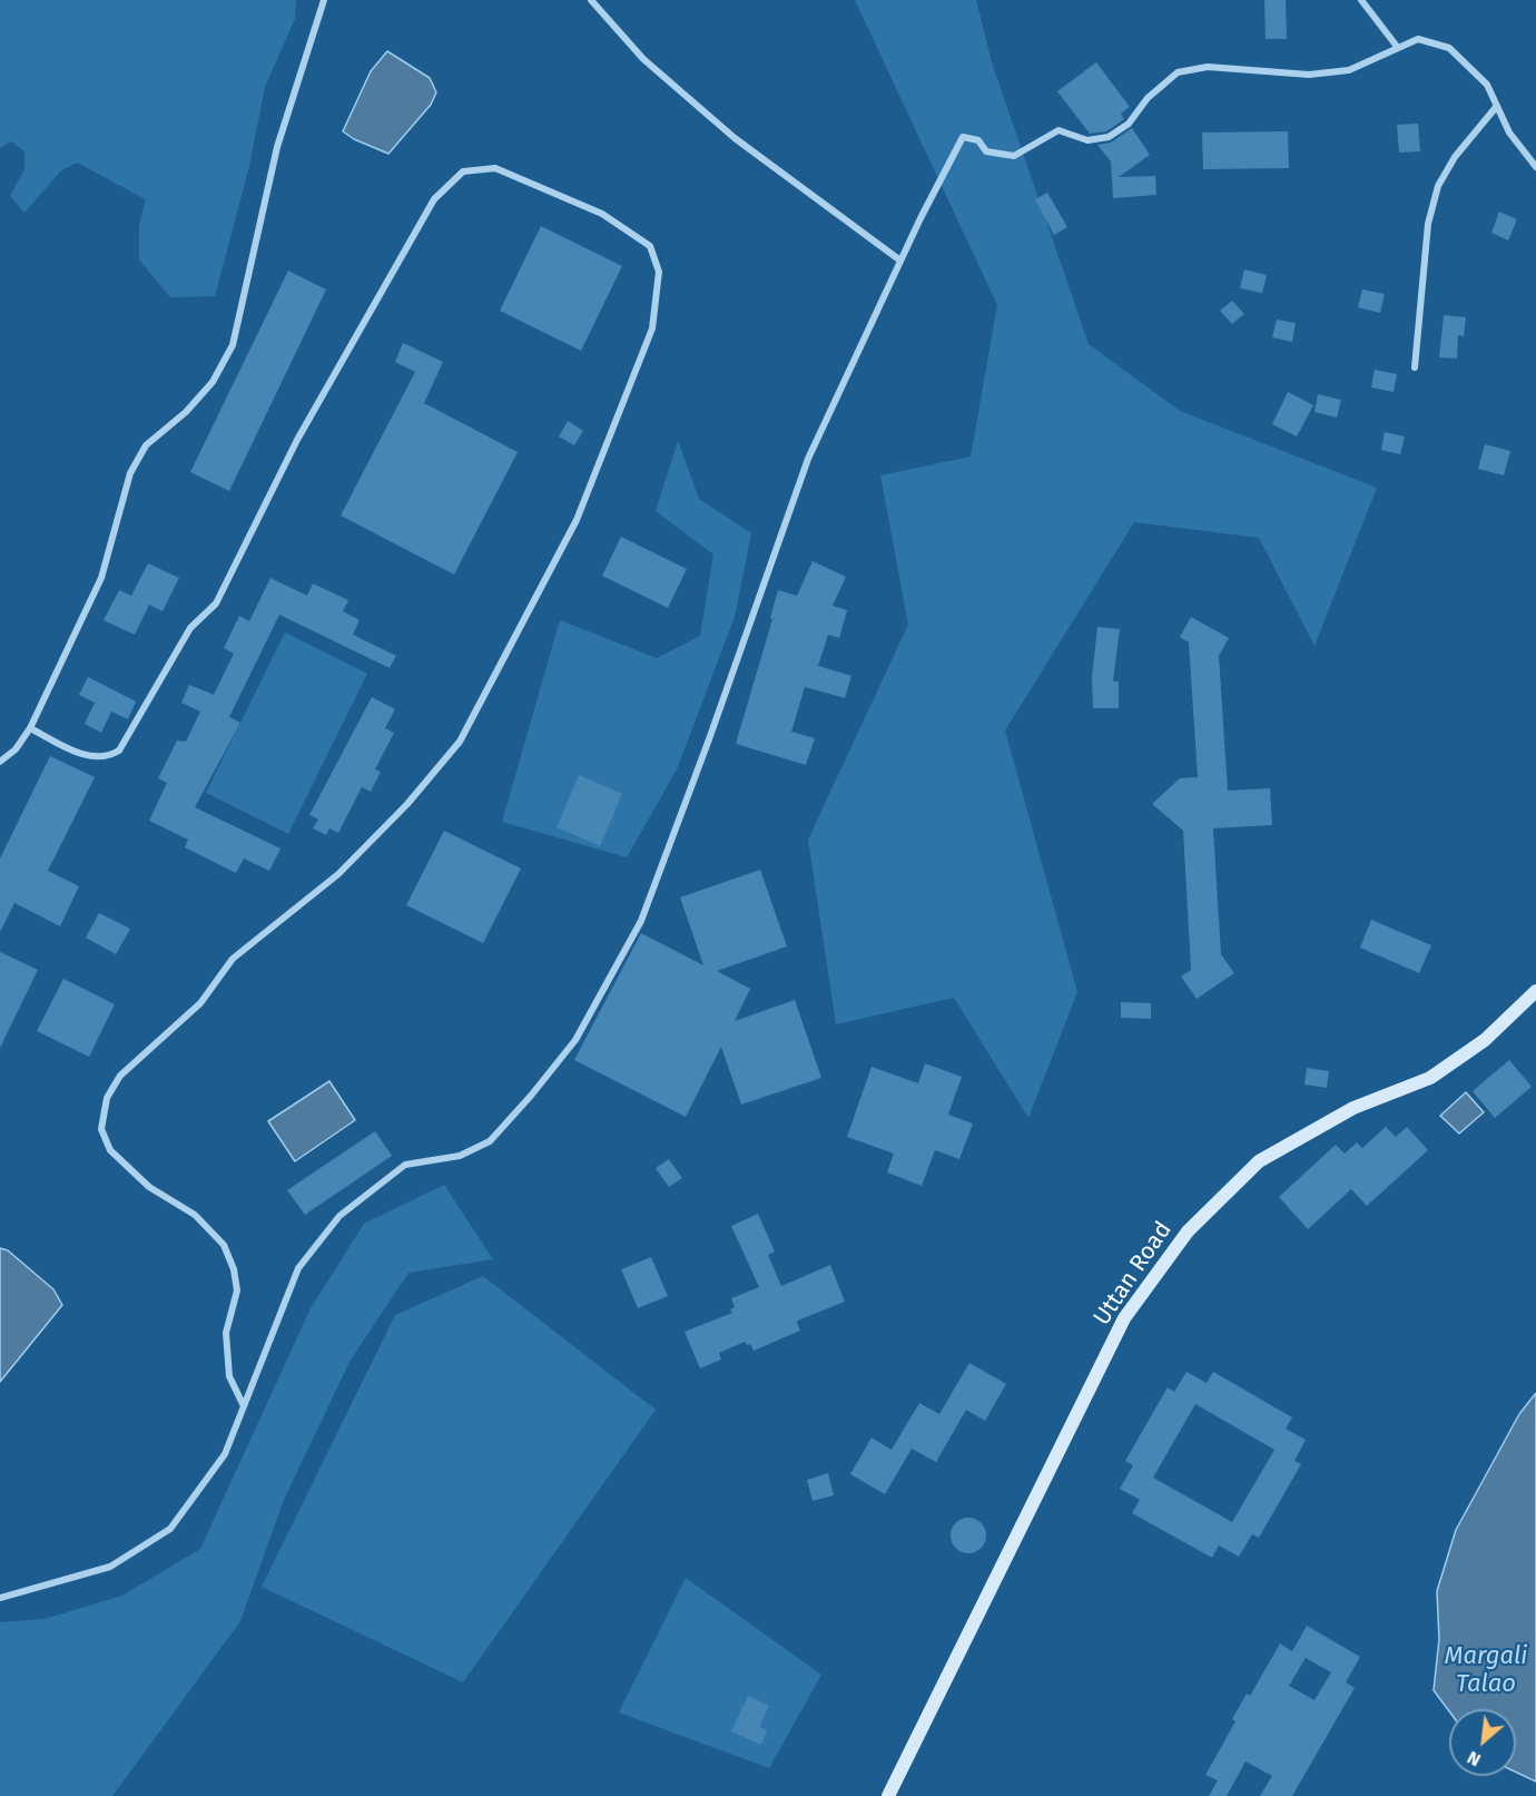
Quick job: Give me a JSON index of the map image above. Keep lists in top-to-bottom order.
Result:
{
  "streets": {
    "main road": ["Uttan Road"]
  },
  "water": ["Margali Talao"],
  "north": "bottom left"
}
